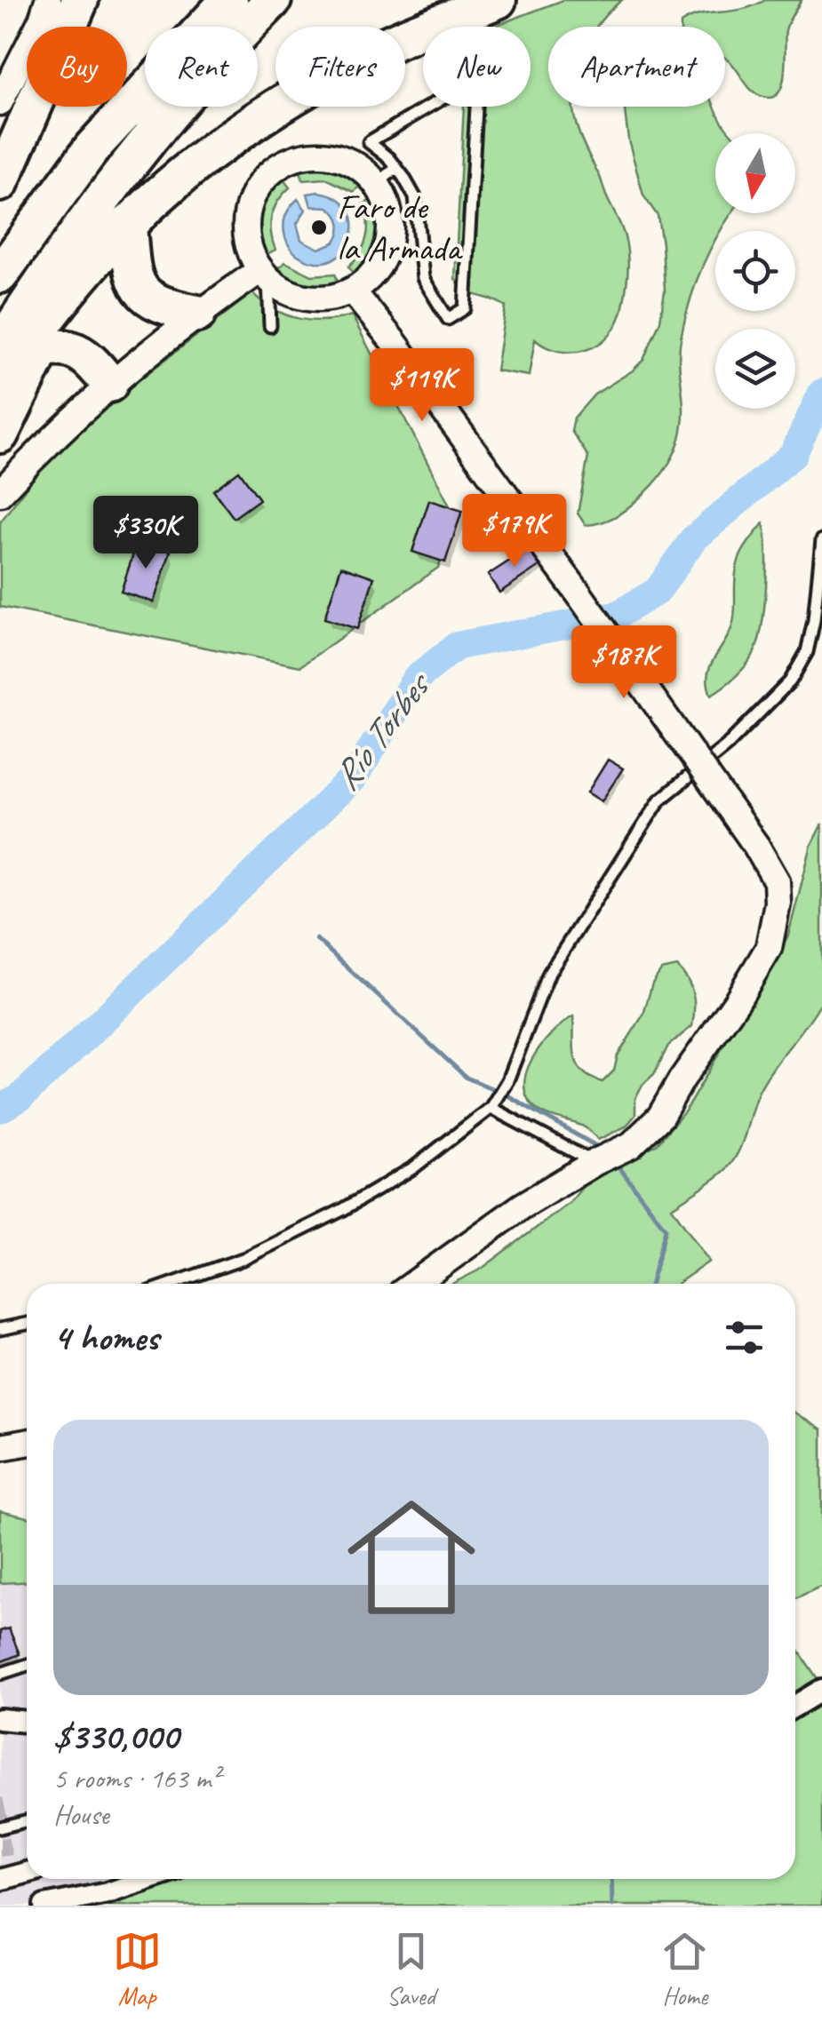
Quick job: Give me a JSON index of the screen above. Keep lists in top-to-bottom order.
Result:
{
  "water": ["Río Torbes"],
  "places": ["Faro de la Armada"],
  "north": "bottom",
  "page": {
    "chip": [
      "Buy",
      "Rent",
      "Filters",
      "New",
      "Apartment"
    ],
    "price": [
      "$119K",
      "$179K",
      "$330K",
      "$187K"
    ],
    "heading": "4 homes",
    "list": [
      {
        "name": "$330,000",
        "note": "5 rooms · 163 m² · House"
      }
    ],
    "tabs": ["Map", "Saved", "Home"]
  }
}
